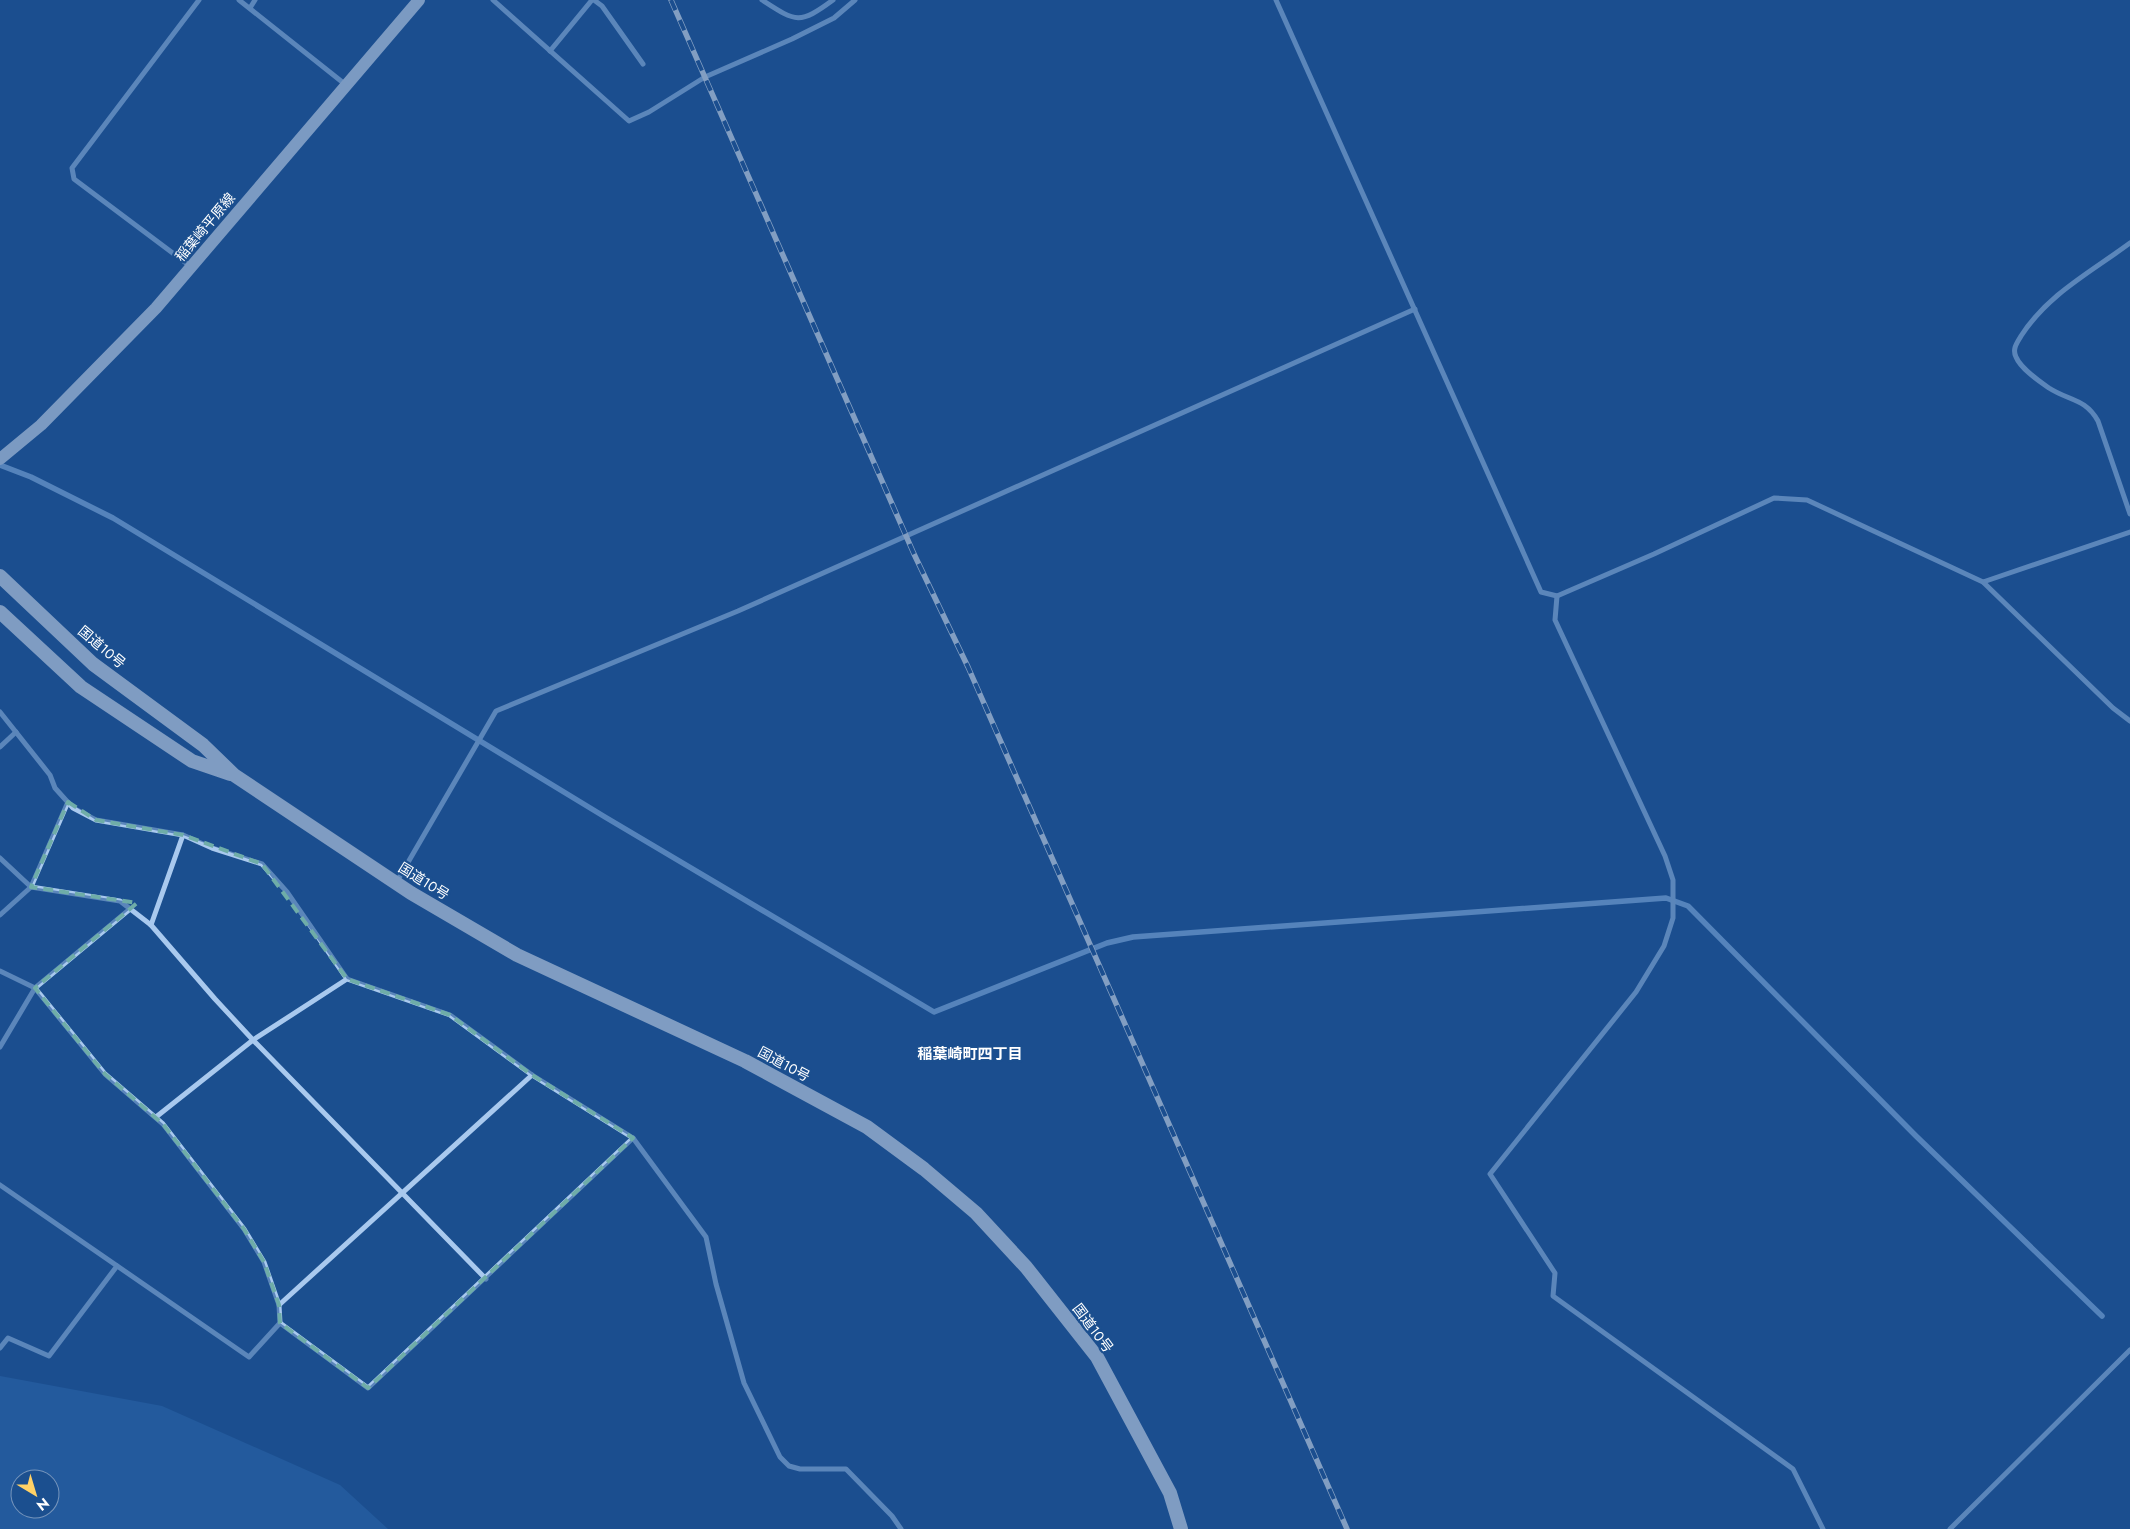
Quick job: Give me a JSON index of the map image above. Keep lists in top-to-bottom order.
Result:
{
  "streets": {
    "highway": ["国道10号"],
    "main road": ["稲葉崎平原線"]
  },
  "districts": ["稲葉崎町四丁目"],
  "north": "bottom right"
}
